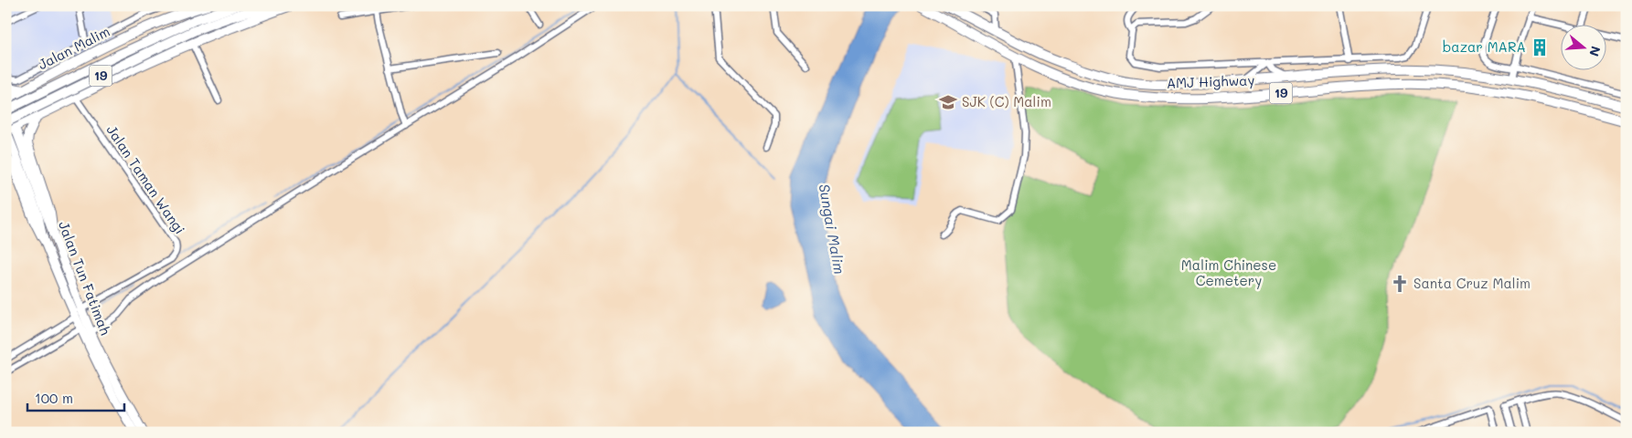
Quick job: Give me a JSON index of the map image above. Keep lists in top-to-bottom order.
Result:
{
  "streets": {
    "main road": [
      "Jalan Malim",
      "19",
      "AMJ Highway",
      "Jalan Tun Fatimah"
    ],
    "street": ["Jalan Taman Wangi"]
  },
  "crossings": [
    ["19", "Jalan Tun Fatimah"],
    ["Jalan Taman Wangi", "Jalan Tun Fatimah"]
  ],
  "water": ["Sungai Malim"],
  "parks": ["Malim Chinese Cemetery"],
  "places": {
    "building": ["bazar MARA"],
    "school or university": ["SJK (C) Malim"],
    "church": ["Santa Cruz Malim"]
  },
  "scale_bar": "100 m",
  "north": "right"
}
